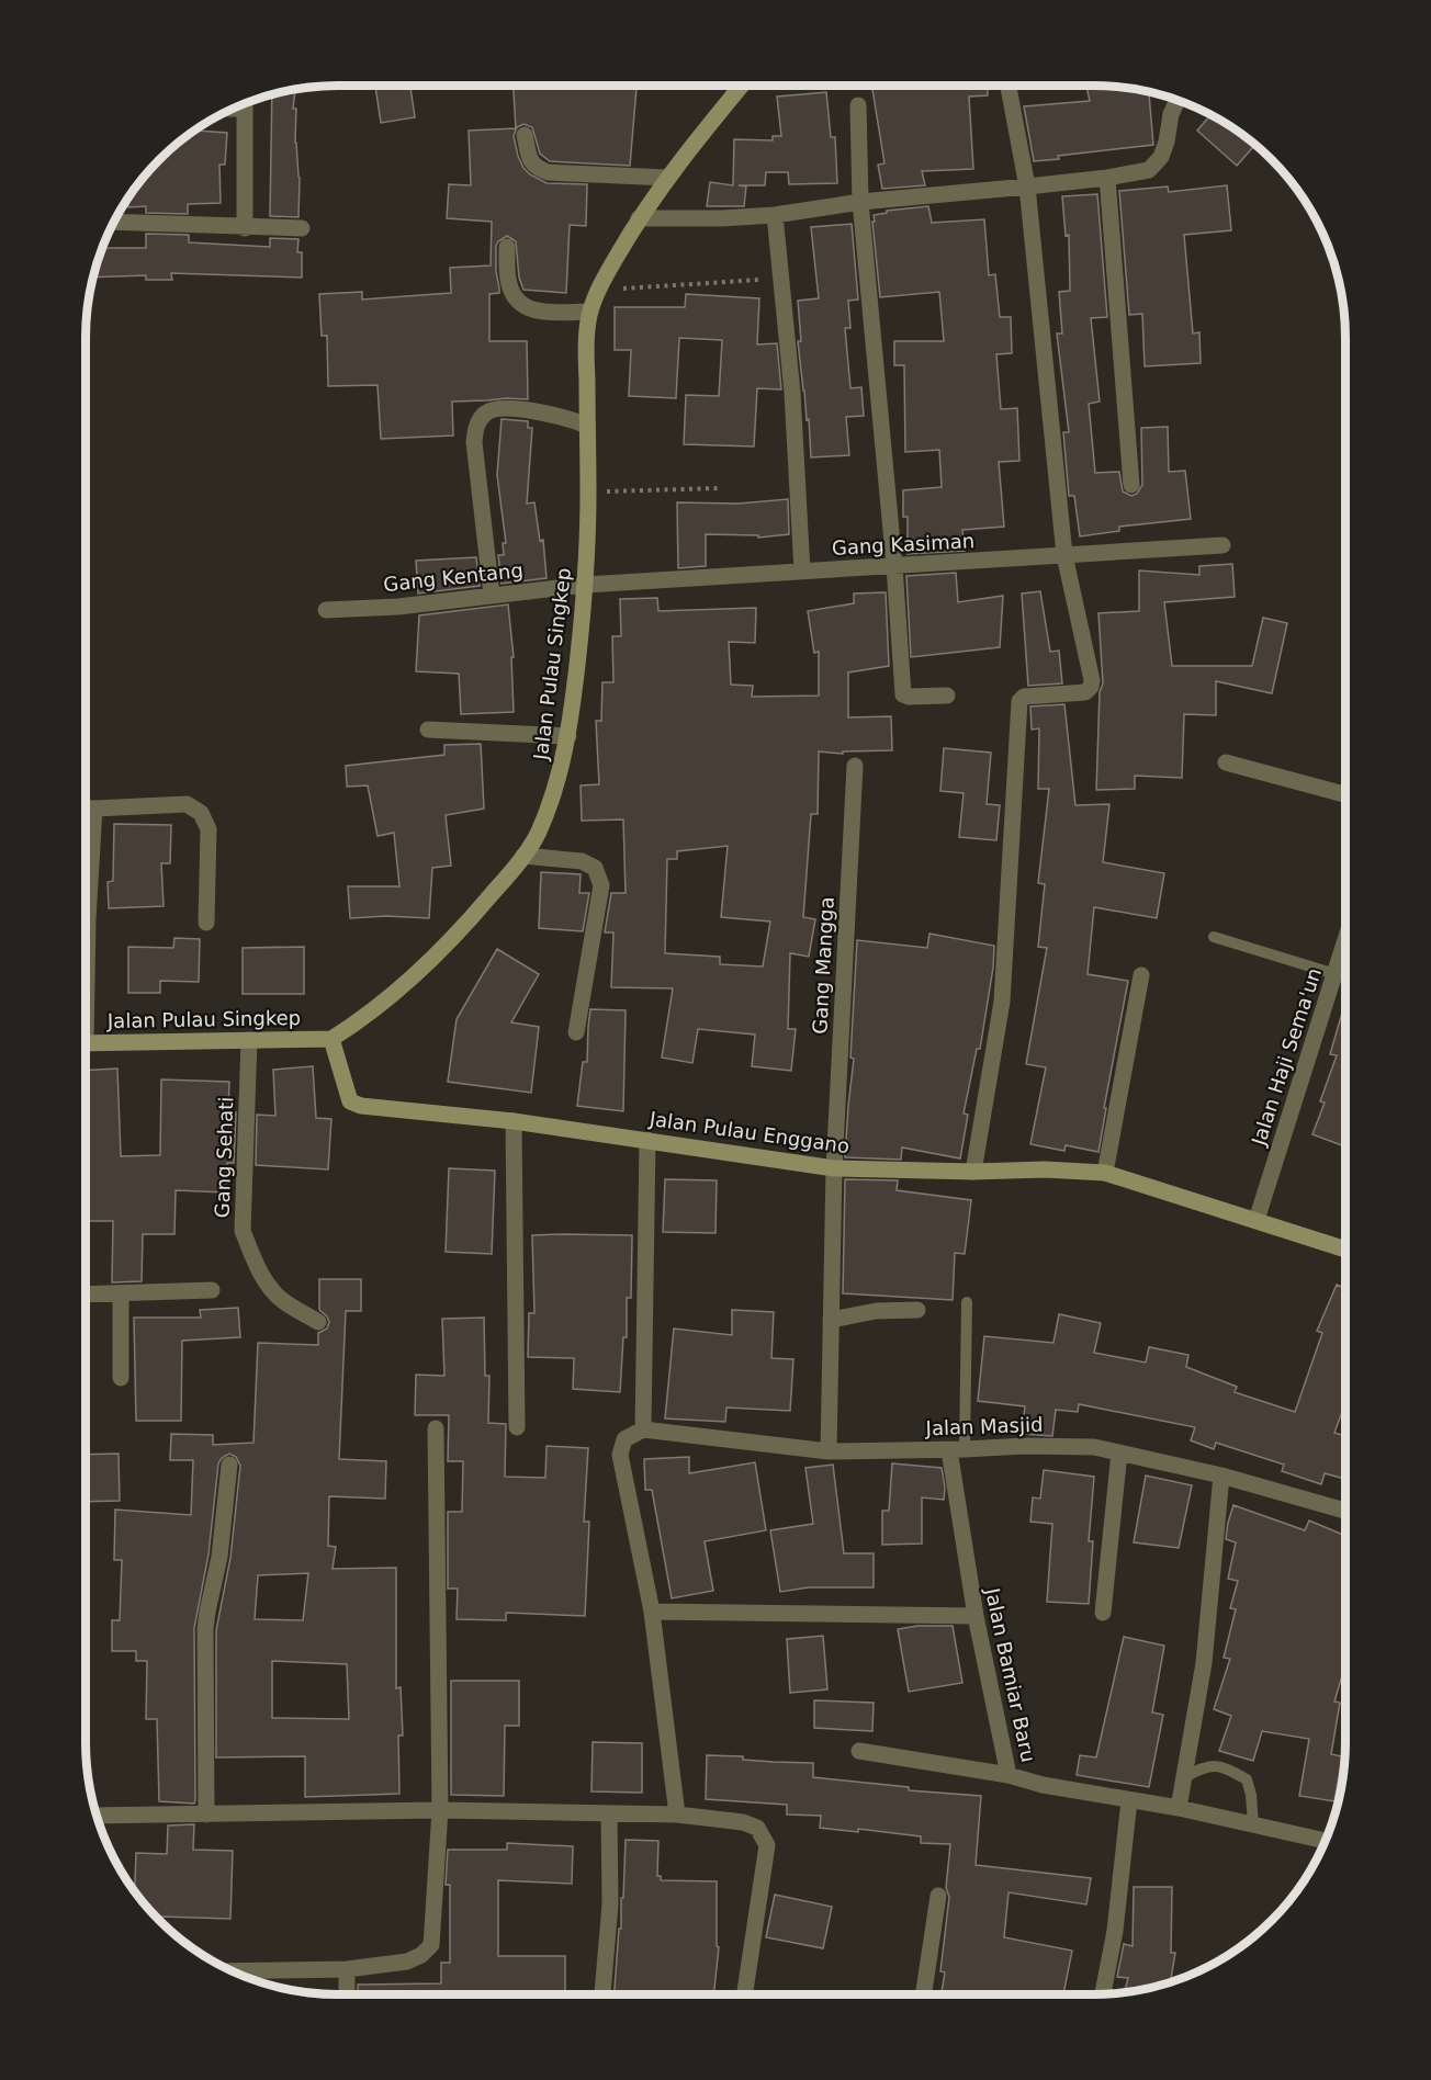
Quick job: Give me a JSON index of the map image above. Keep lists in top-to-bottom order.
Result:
{
  "streets": {
    "street": [
      "Gang Kasiman",
      "Gang Kentang",
      "Jalan Pulau Singkep",
      "Gang Mangga",
      "Jalan Haji Sema'un",
      "Jalan Pulau Enggano",
      "Gang Sehati",
      "Jalan Masjid",
      "Jalan Bamiar Baru"
    ]
  },
  "crossings": [
    ["Gang Kasiman", "Gang Kentang"],
    ["Gang Kasiman", "Jalan Pulau Singkep"],
    ["Gang Kentang", "Jalan Pulau Singkep"],
    ["Jalan Pulau Singkep", "Jalan Pulau Enggano"],
    ["Jalan Pulau Singkep", "Gang Sehati"],
    ["Gang Mangga", "Jalan Pulau Enggano"],
    ["Gang Mangga", "Jalan Masjid"],
    ["Jalan Haji Sema'un", "Jalan Pulau Enggano"],
    ["Jalan Masjid", "Jalan Bamiar Baru"]
  ]
}
